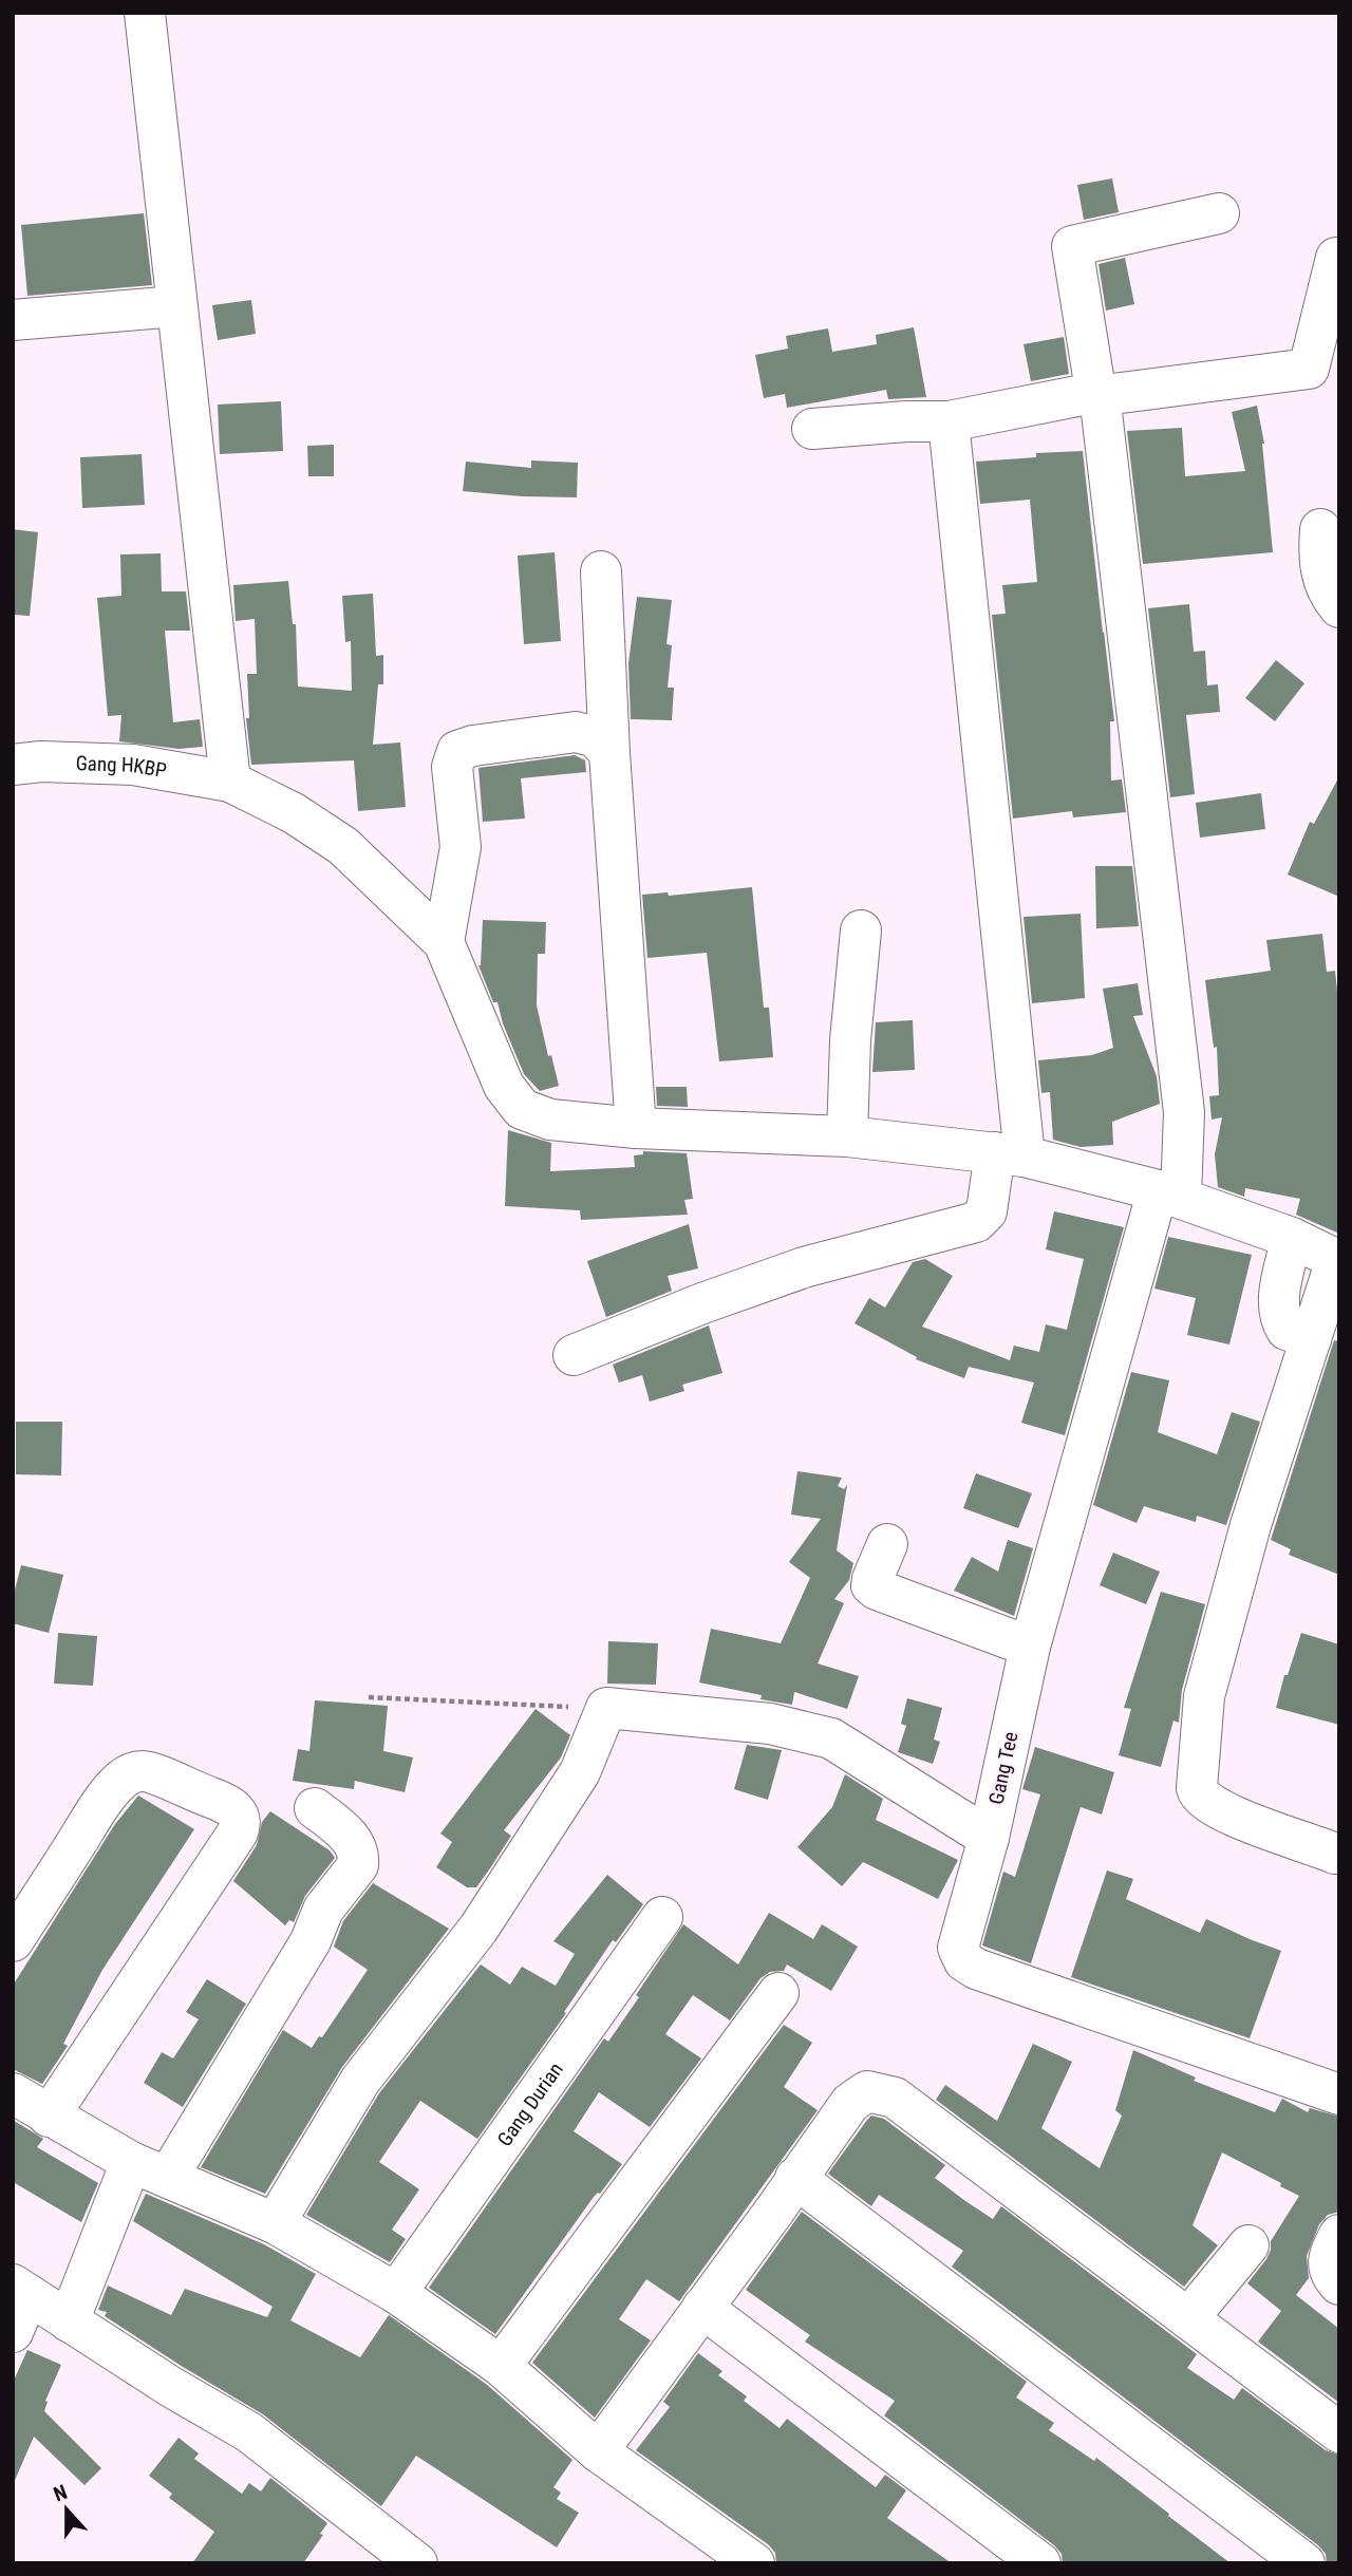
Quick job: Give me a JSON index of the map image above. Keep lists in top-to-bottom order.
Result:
{
  "streets": {
    "street": ["Gang HKBP", "Gang Tee", "Gang Durian"]
  },
  "north": "top"
}
